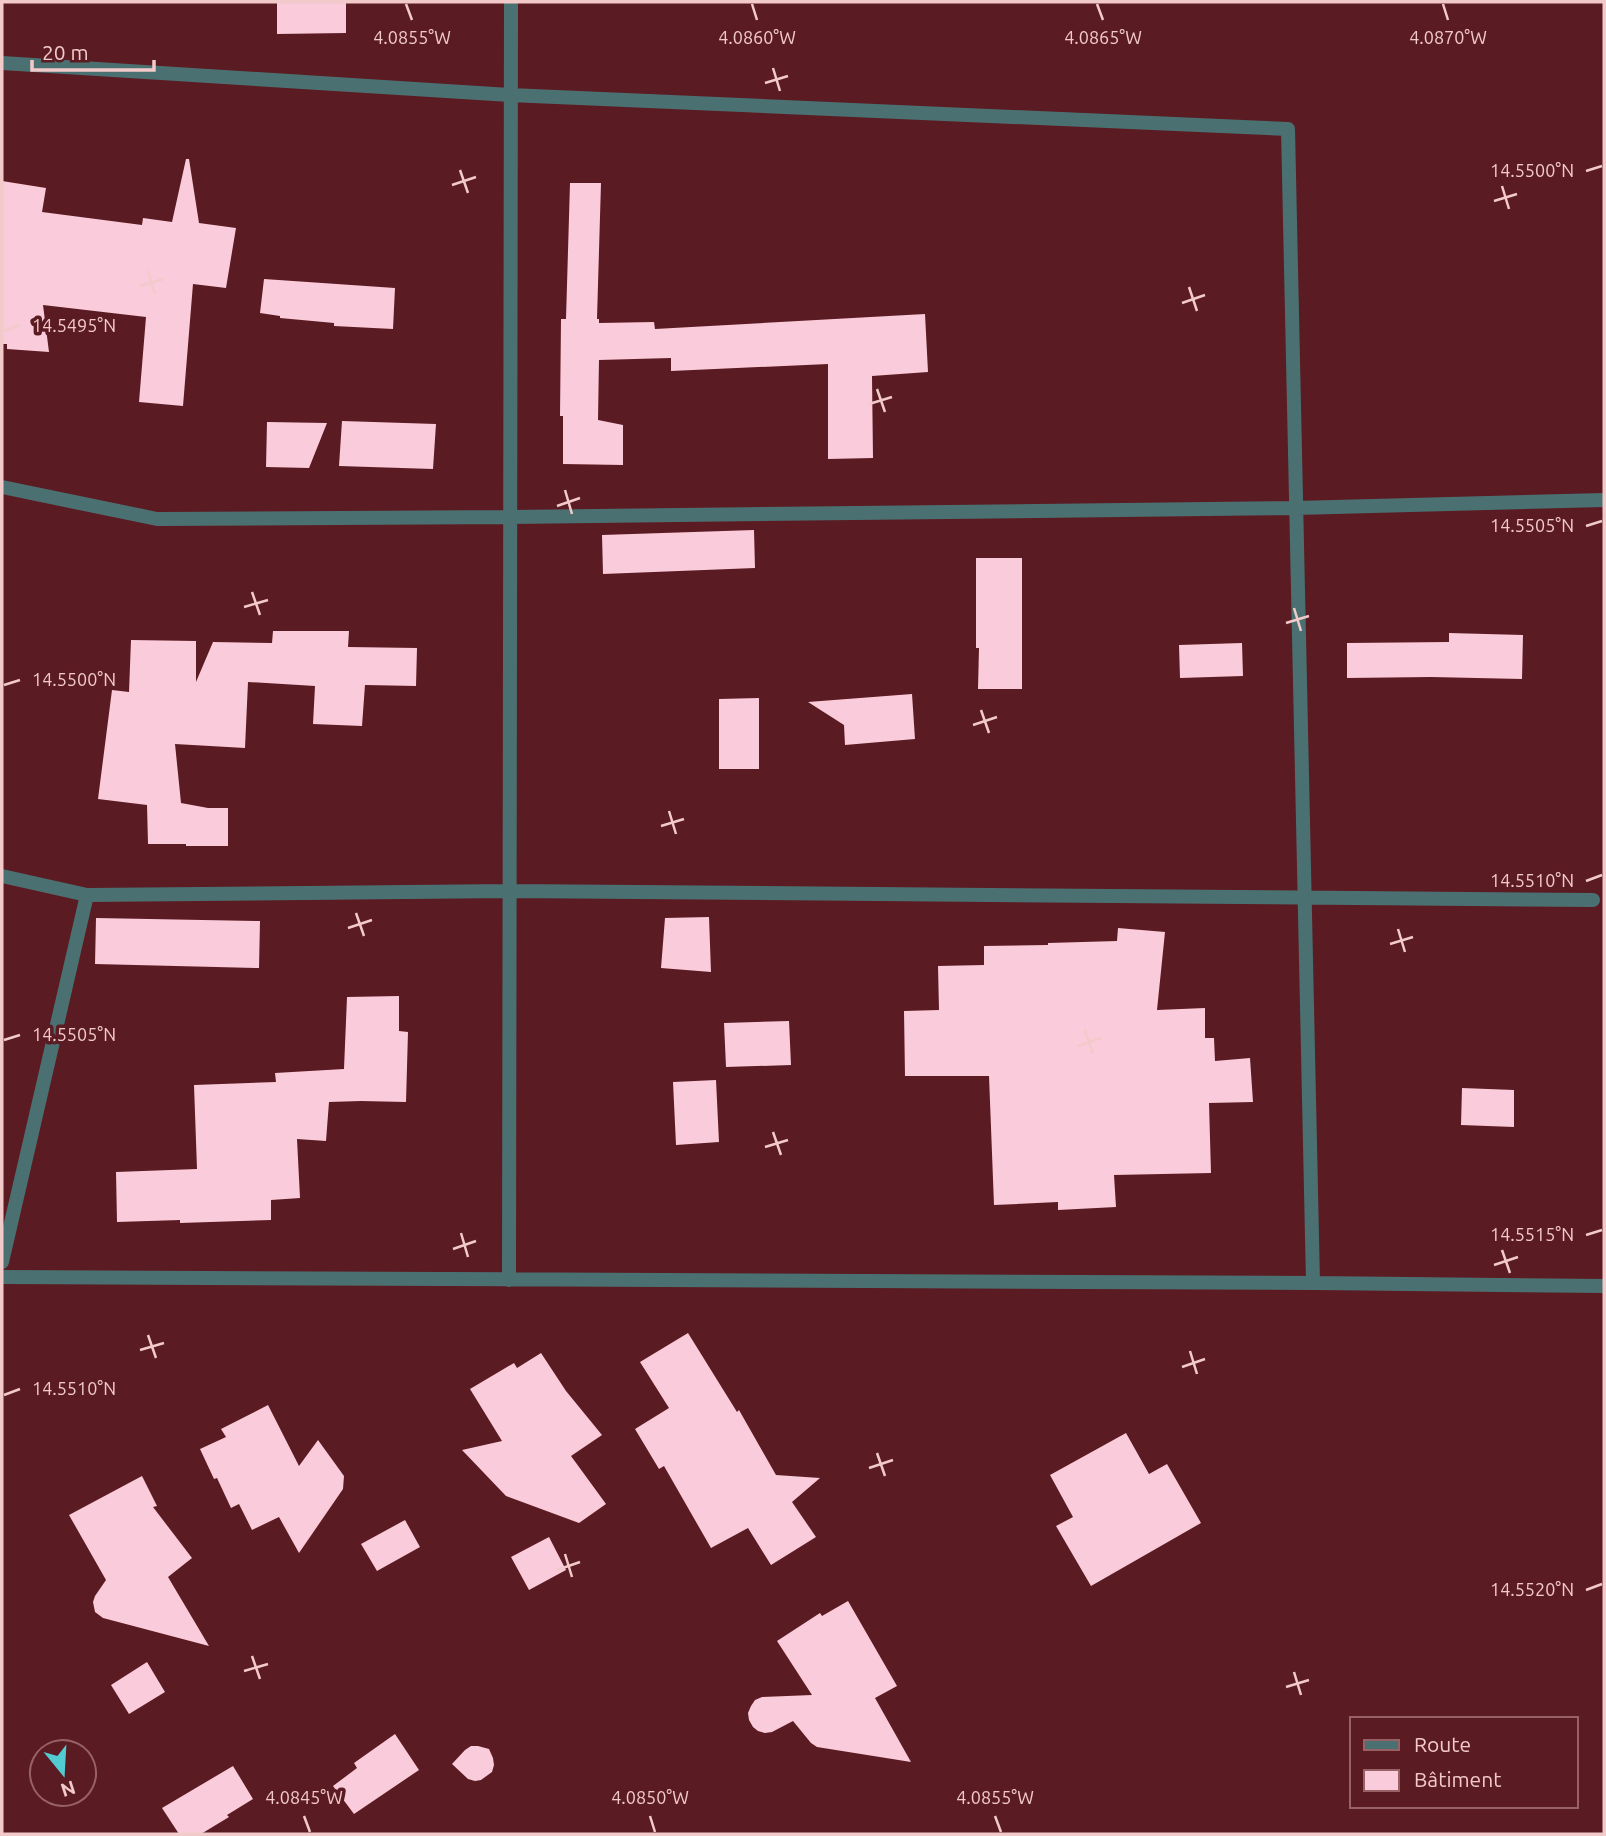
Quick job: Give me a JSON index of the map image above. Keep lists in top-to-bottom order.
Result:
{
  "legend": ["Route", "Bâtiment"],
  "scale_bar": "20 m",
  "north": "bottom",
  "coordinates": [
    "4.0855°W",
    "4.0860°W",
    "4.0865°W",
    "4.0870°W",
    "14.5500°N",
    "14.5495°N",
    "14.5505°N",
    "14.5510°N",
    "14.5515°N",
    "14.5520°N",
    "4.0845°W",
    "4.0850°W"
  ]
}
